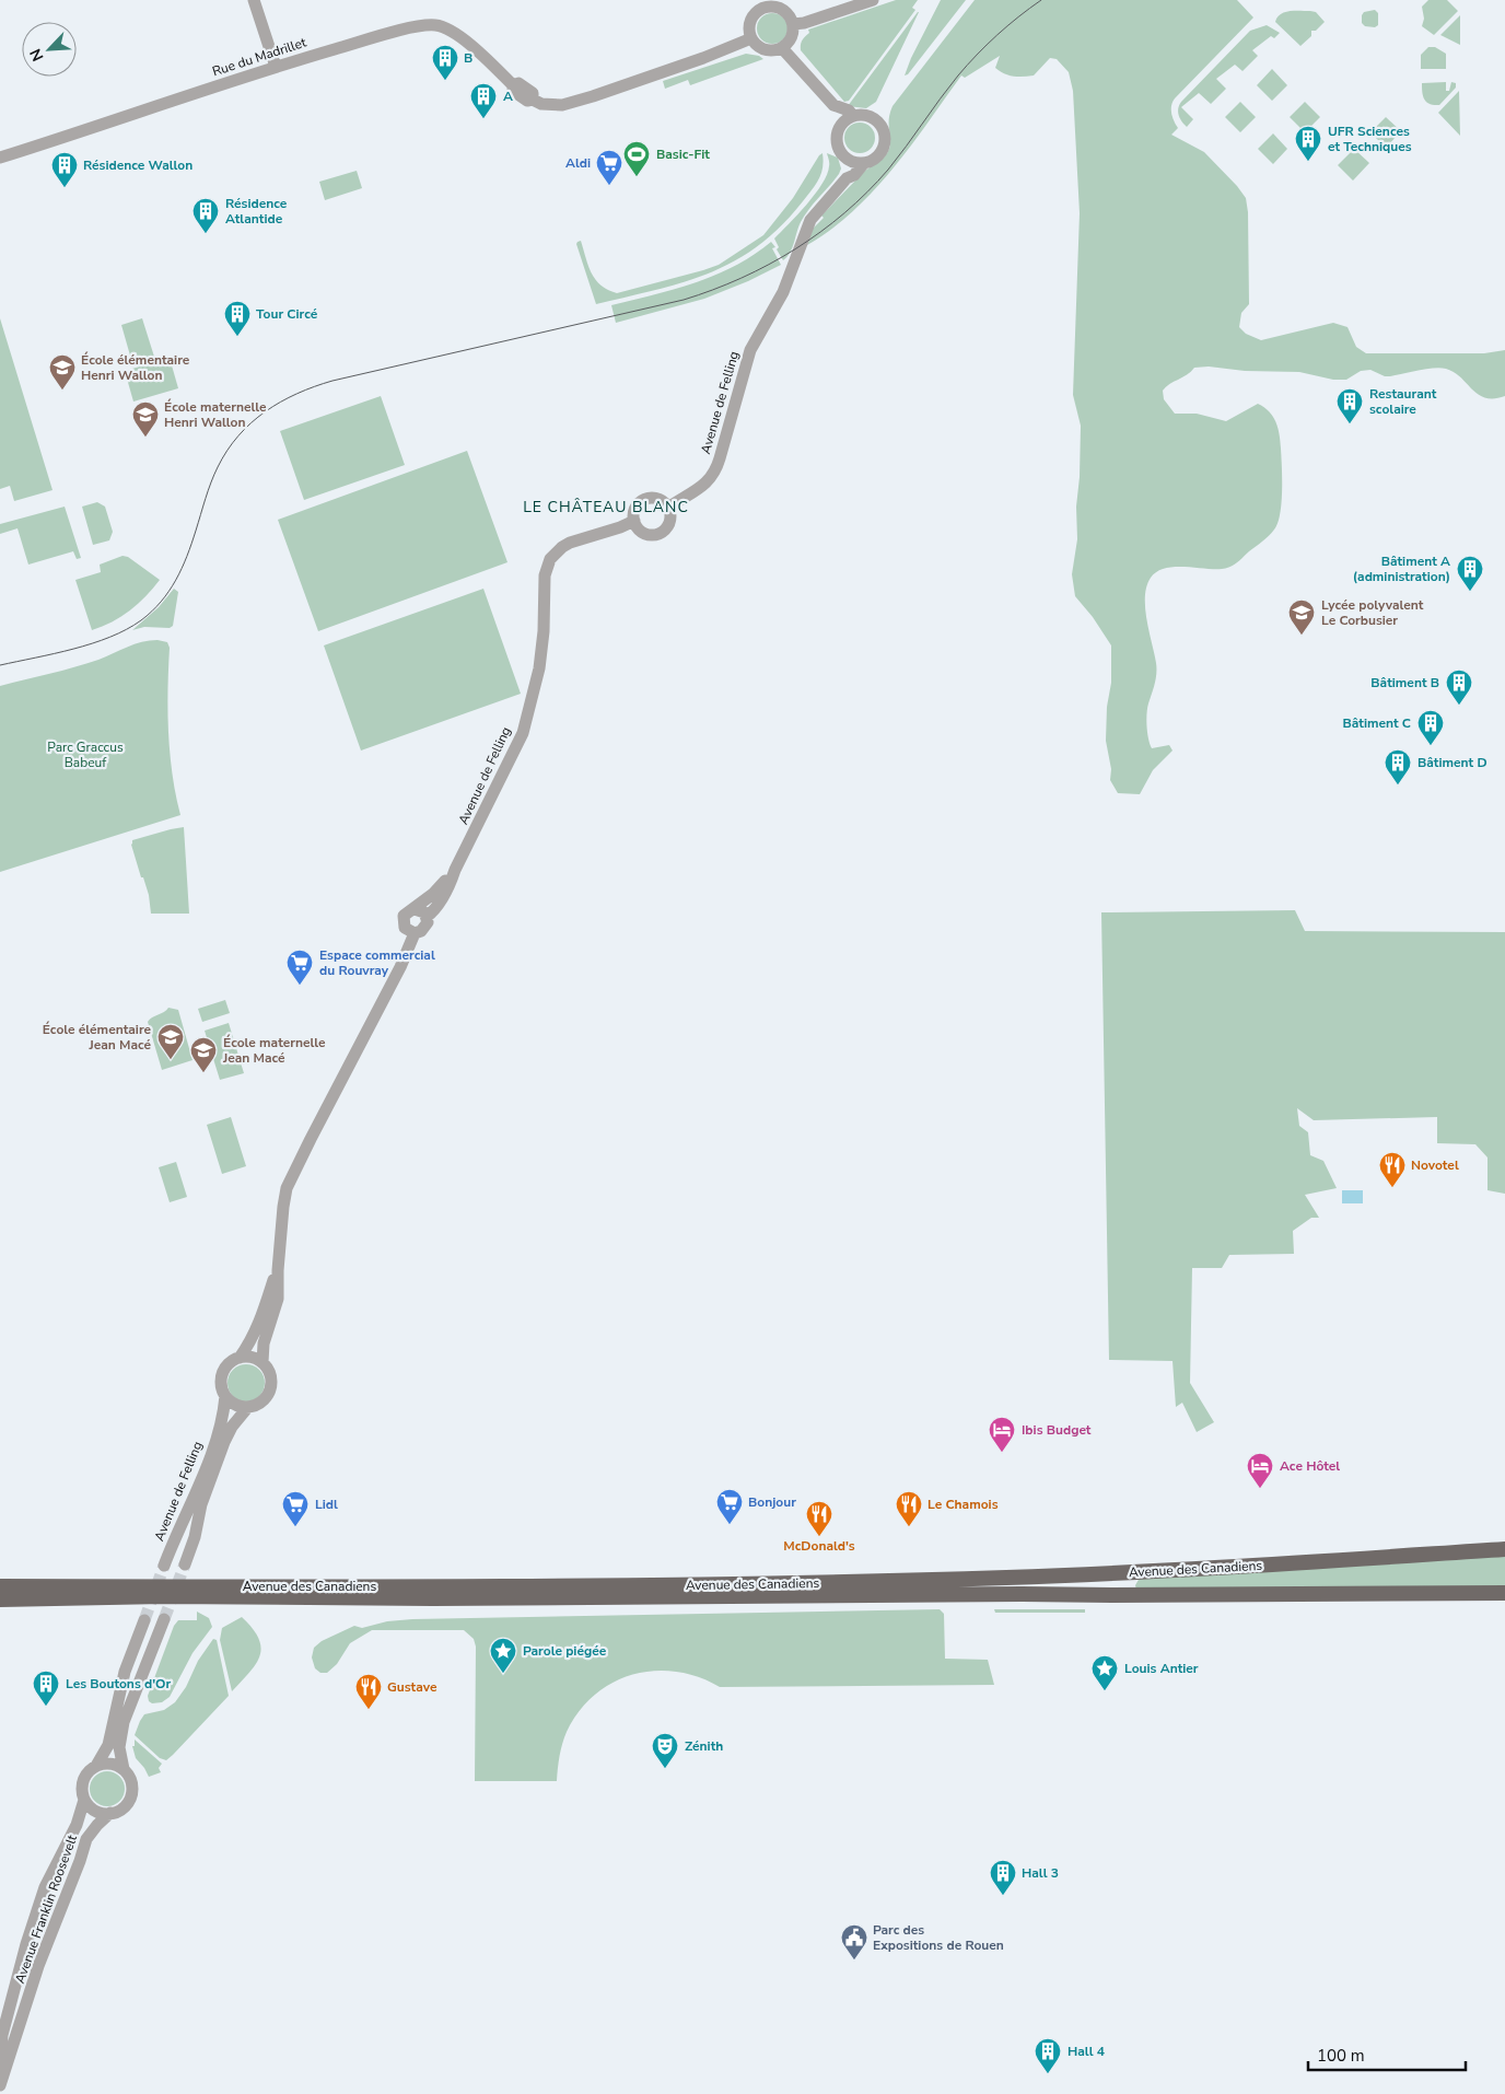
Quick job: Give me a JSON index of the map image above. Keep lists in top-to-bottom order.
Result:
{
  "streets": {
    "main road": ["Avenue des Canadiens"],
    "street": ["Rue du Madrillet", "Avenue de Felling", "Avenue Franklin Roosevelt"]
  },
  "districts": ["LE CHÂTEAU BLANC"],
  "parks": ["Parc Graccus Babeuf"],
  "places": {
    "building": [
      "B",
      "A",
      "UFR Sciences et Techniques",
      "Résidence Wallon",
      "Résidence Atlantide",
      "Tour Circé",
      "Restaurant scolaire",
      "Bâtiment A (administration)",
      "Bâtiment B",
      "Bâtiment C",
      "Bâtiment D",
      "Les Boutons d'Or",
      "Hall 3",
      "Hall 4"
    ],
    "sports": ["Basic-Fit"],
    "supermarket": [
      "Aldi",
      "Espace commercial du Rouvray",
      "Bonjour",
      "Lidl"
    ],
    "school or university": [
      "École élémentaire Henri Wallon",
      "École maternelle Henri Wallon",
      "Lycée polyvalent Le Corbusier",
      "École élémentaire Jean Macé",
      "École maternelle Jean Macé"
    ],
    "restaurant": [
      "Novotel",
      "Le Chamois",
      "McDonald's",
      "Gustave"
    ],
    "hotel": ["Ibis Budget", "Ace Hôtel"],
    "place": ["Parole piégée", "Louis Antier"],
    "theatre": ["Zénith"],
    "public building": ["Parc des Expositions de Rouen"]
  },
  "scale_bar": "100 m",
  "north": "bottom left"
}
